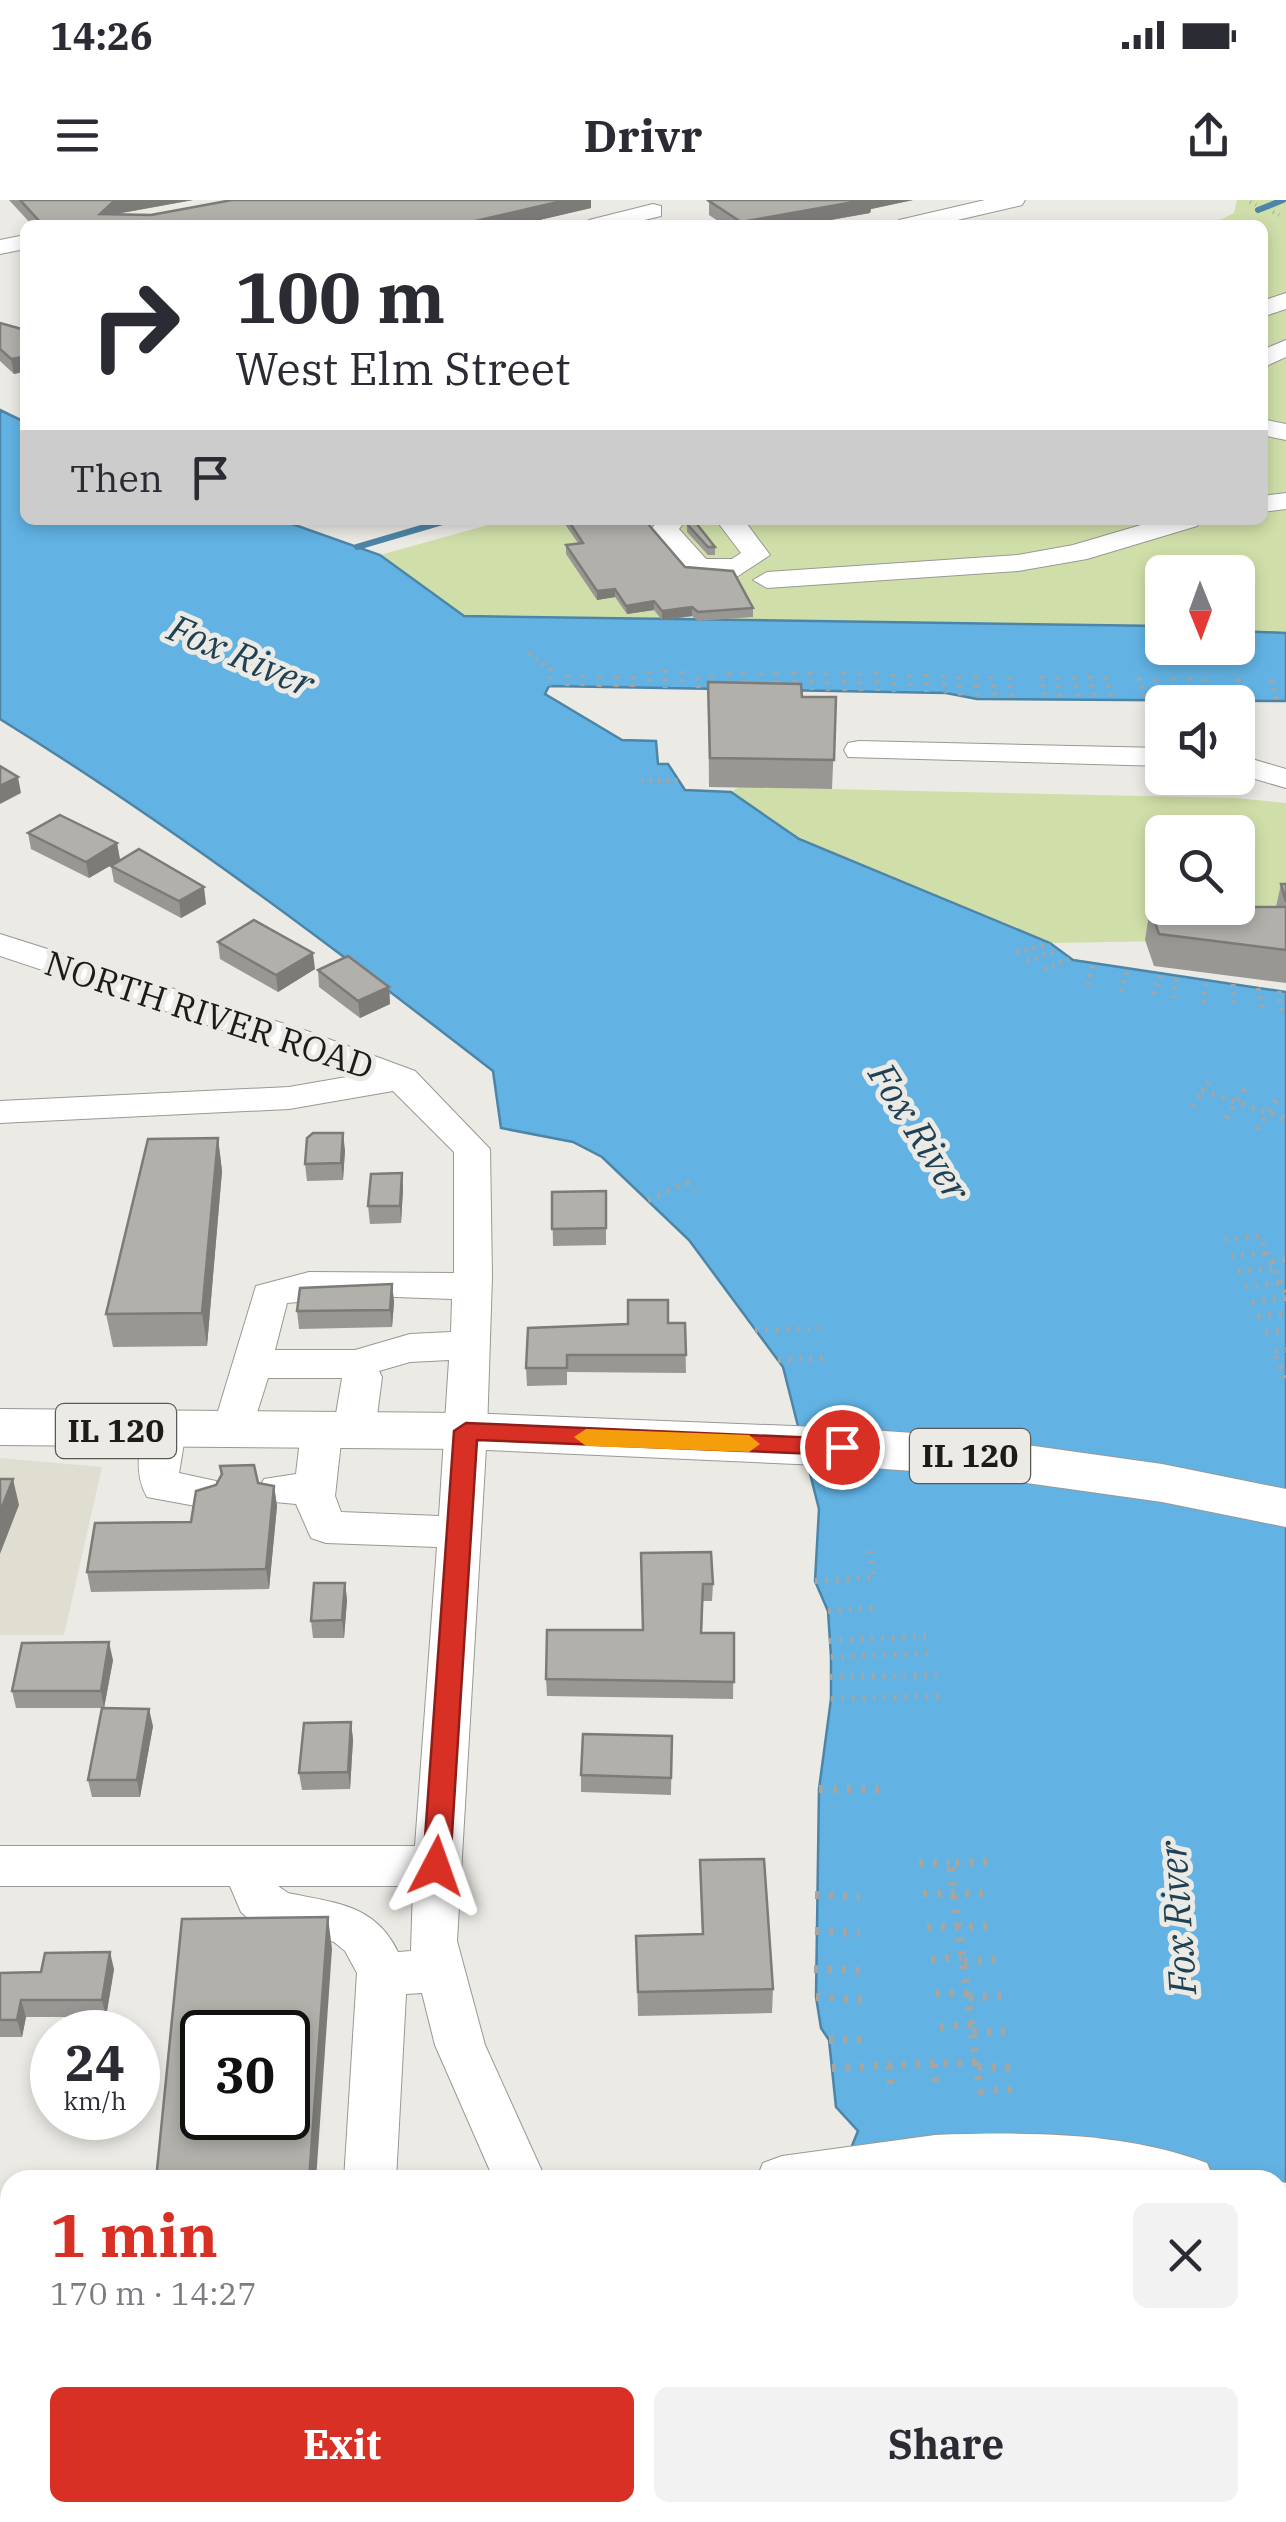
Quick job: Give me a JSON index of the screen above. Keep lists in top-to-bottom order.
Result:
{
  "streets": {
    "main road": ["IL 120"],
    "street": ["NORTH RIVER ROAD"]
  },
  "crossings": [
    ["NORTH RIVER ROAD", "IL 120"]
  ],
  "water": ["Fox River"],
  "north": "bottom",
  "page": {
    "status": "14:26",
    "header": "Drivr",
    "turn": ["100 m", "West Elm Street"],
    "then": "Then",
    "speed": "24 km/h",
    "limit": "30",
    "heading": ["1 min", "170 m · 14:27"],
    "buttons": ["Exit", "Share"]
  }
}
